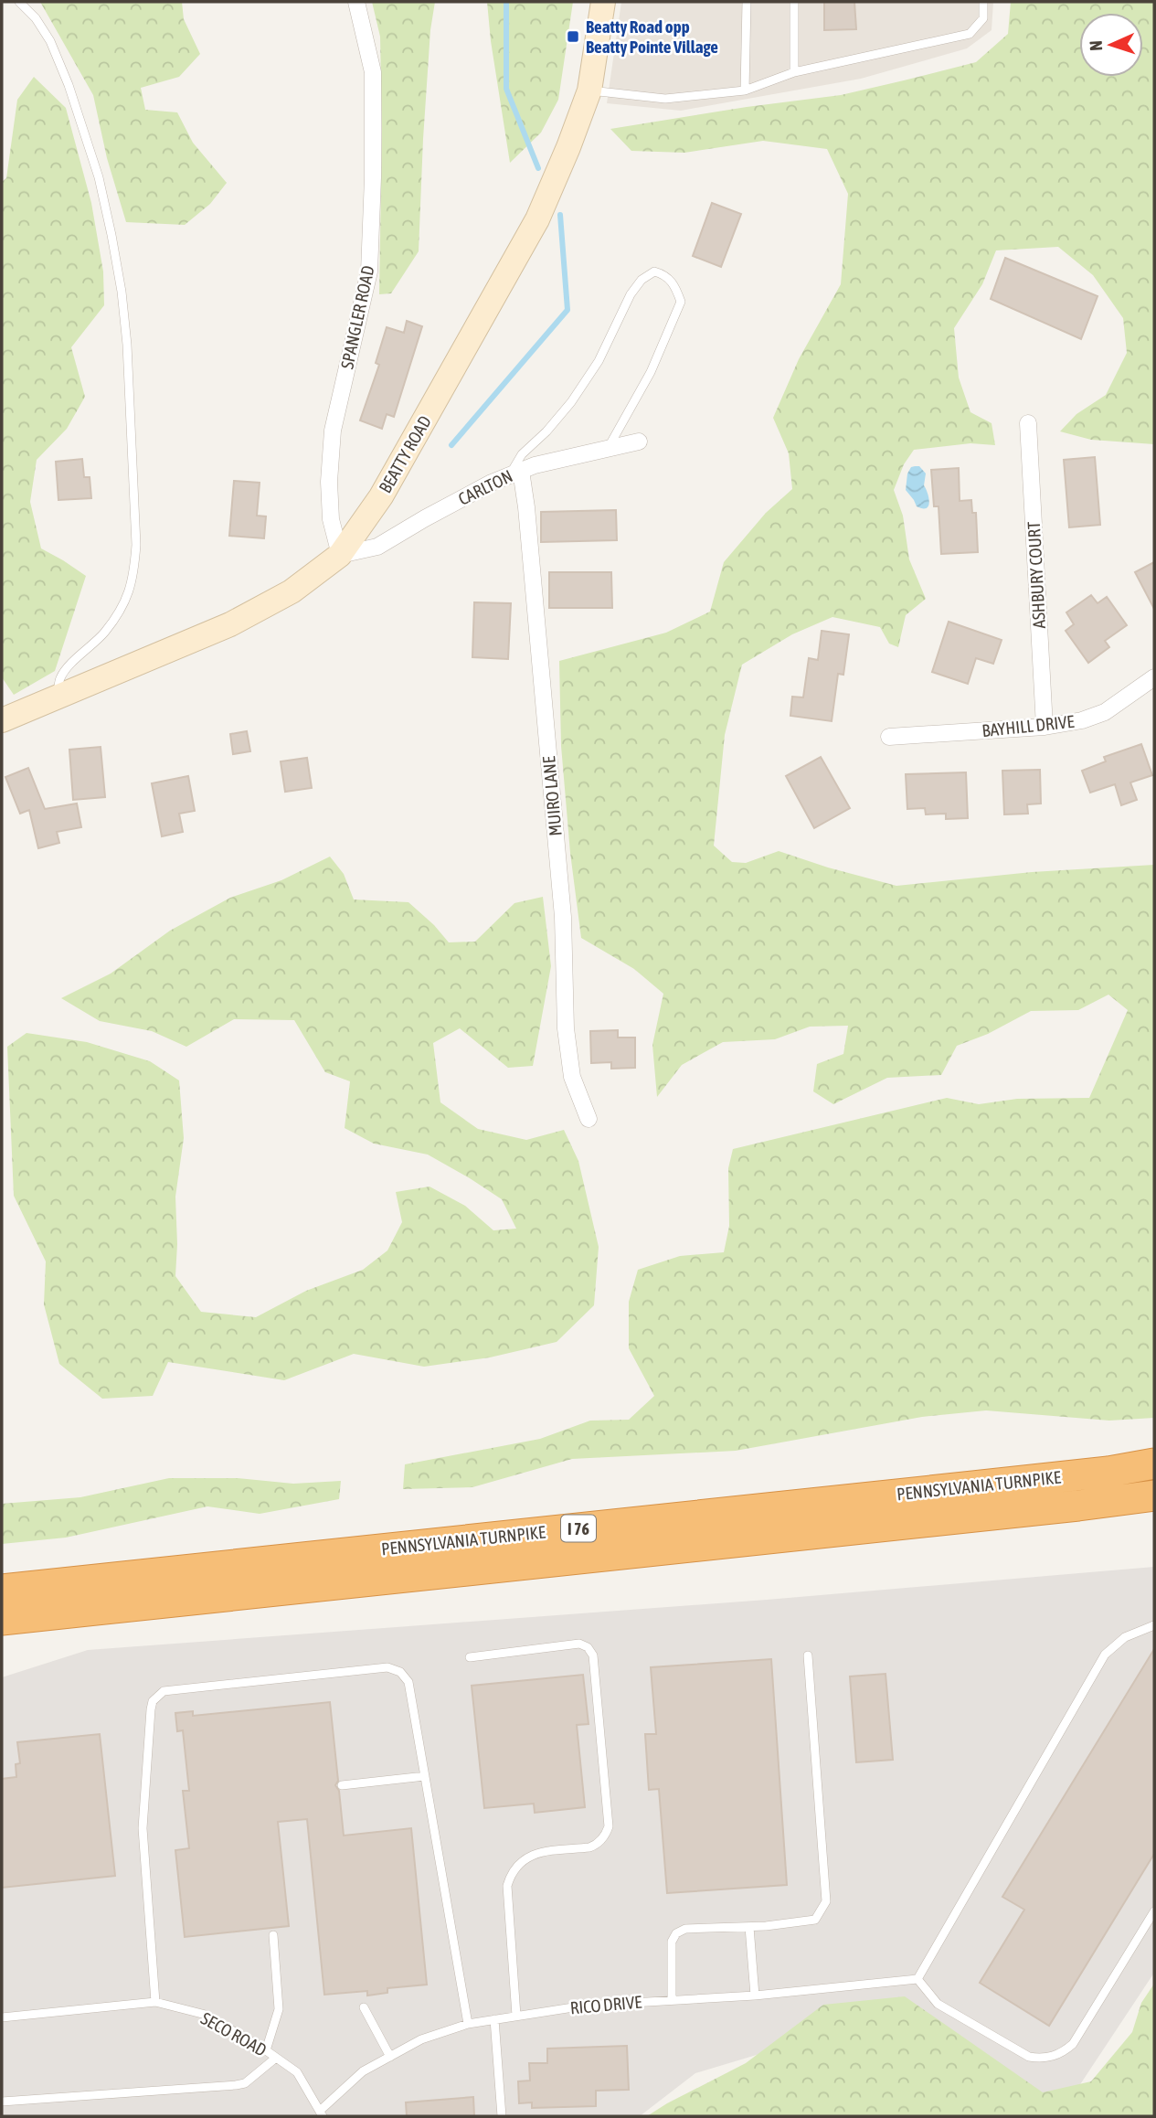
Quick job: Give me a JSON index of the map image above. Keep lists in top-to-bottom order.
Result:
{
  "streets": {
    "highway": ["PENNSYLVANIA TURNPIKE", "I 76"],
    "street": [
      "SPANGLER ROAD",
      "BEATTY ROAD",
      "CARLTON",
      "ASHBURY COURT",
      "BAYHILL DRIVE",
      "MUIRO LANE"
    ],
    "lane": ["RICO DRIVE", "SECO ROAD"]
  },
  "crossings": [
    ["SPANGLER ROAD", "BEATTY ROAD"],
    ["SPANGLER ROAD", "CARLTON"],
    ["BEATTY ROAD", "CARLTON"],
    ["CARLTON", "MUIRO LANE"],
    ["ASHBURY COURT", "BAYHILL DRIVE"],
    ["RICO DRIVE", "SECO ROAD"]
  ],
  "places": {
    "transit": ["Beatty Road opp Beatty Pointe Village"]
  },
  "north": "left"
}
